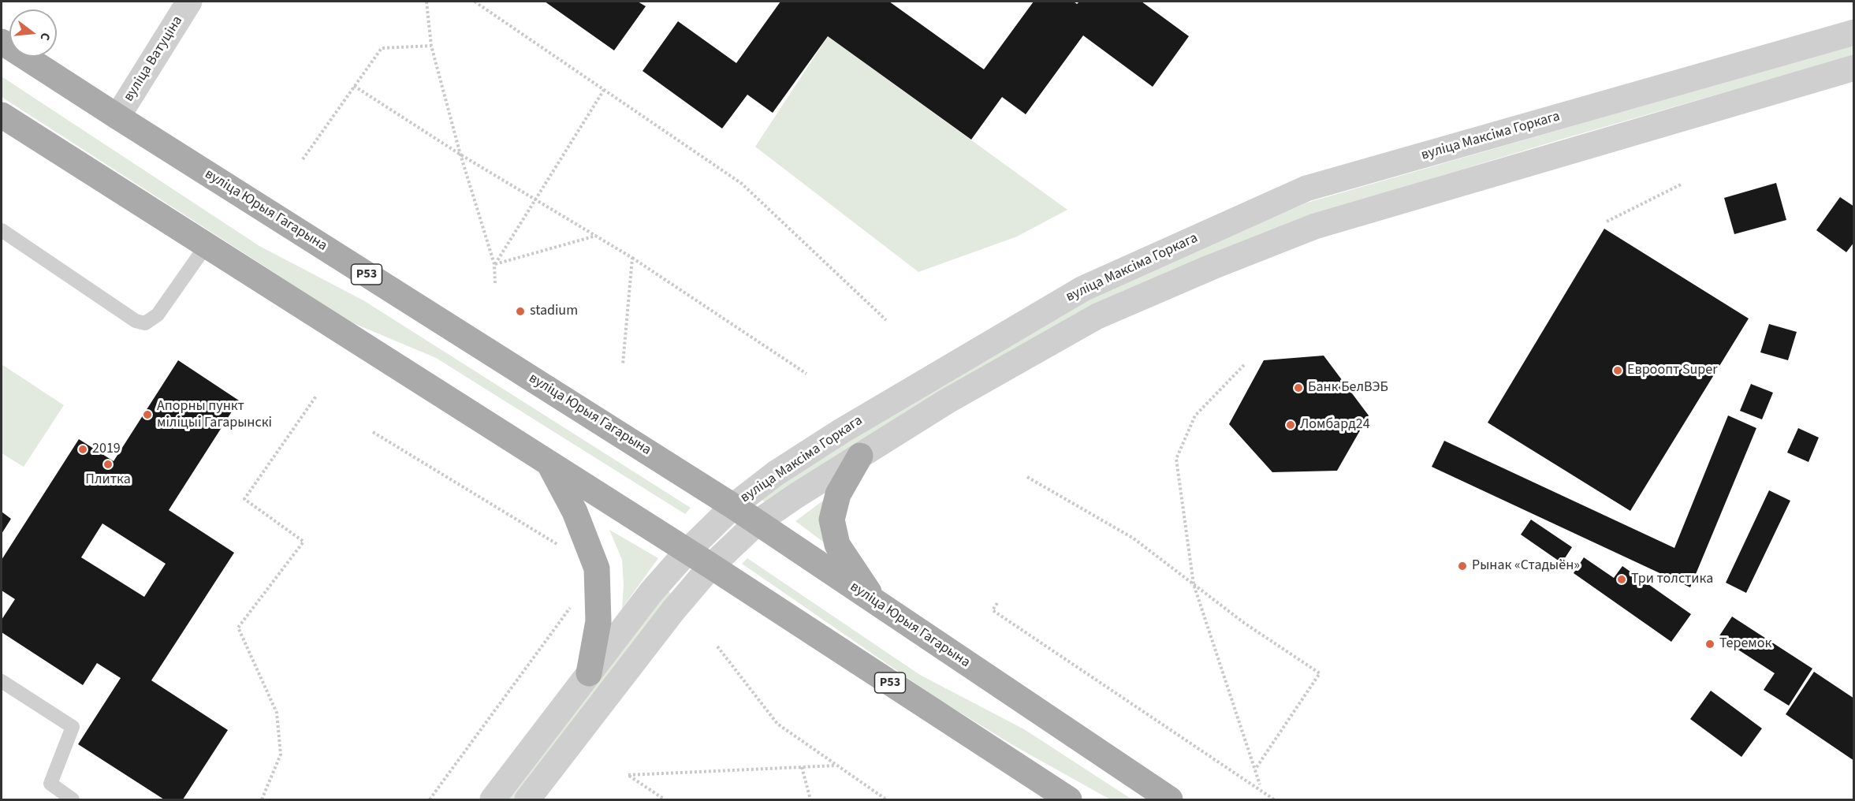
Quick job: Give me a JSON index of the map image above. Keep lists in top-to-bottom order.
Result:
{
  "streets": {
    "main road": ["вуліца Юрыя Гагарына", "Р53"],
    "street": ["вуліца Ватуціна", "вуліца Максіма Горкага"]
  },
  "crossings": [
    ["вуліца Ватуціна", "вуліца Юрыя Гагарына"],
    ["вуліца Максіма Горкага", "вуліца Юрыя Гагарына"],
    ["вуліца Максіма Горкага", "Р53"]
  ],
  "places": [
    "stadium",
    "Евроопт Super",
    "Банк БелВЭБ",
    "Апорны пункт міліцыі Гагарынскі",
    "Ломбард24",
    "2019",
    "Плитка",
    "Рынак «Стадыён»",
    "Три толстика",
    "Теремок"
  ],
  "north": "right"
}
